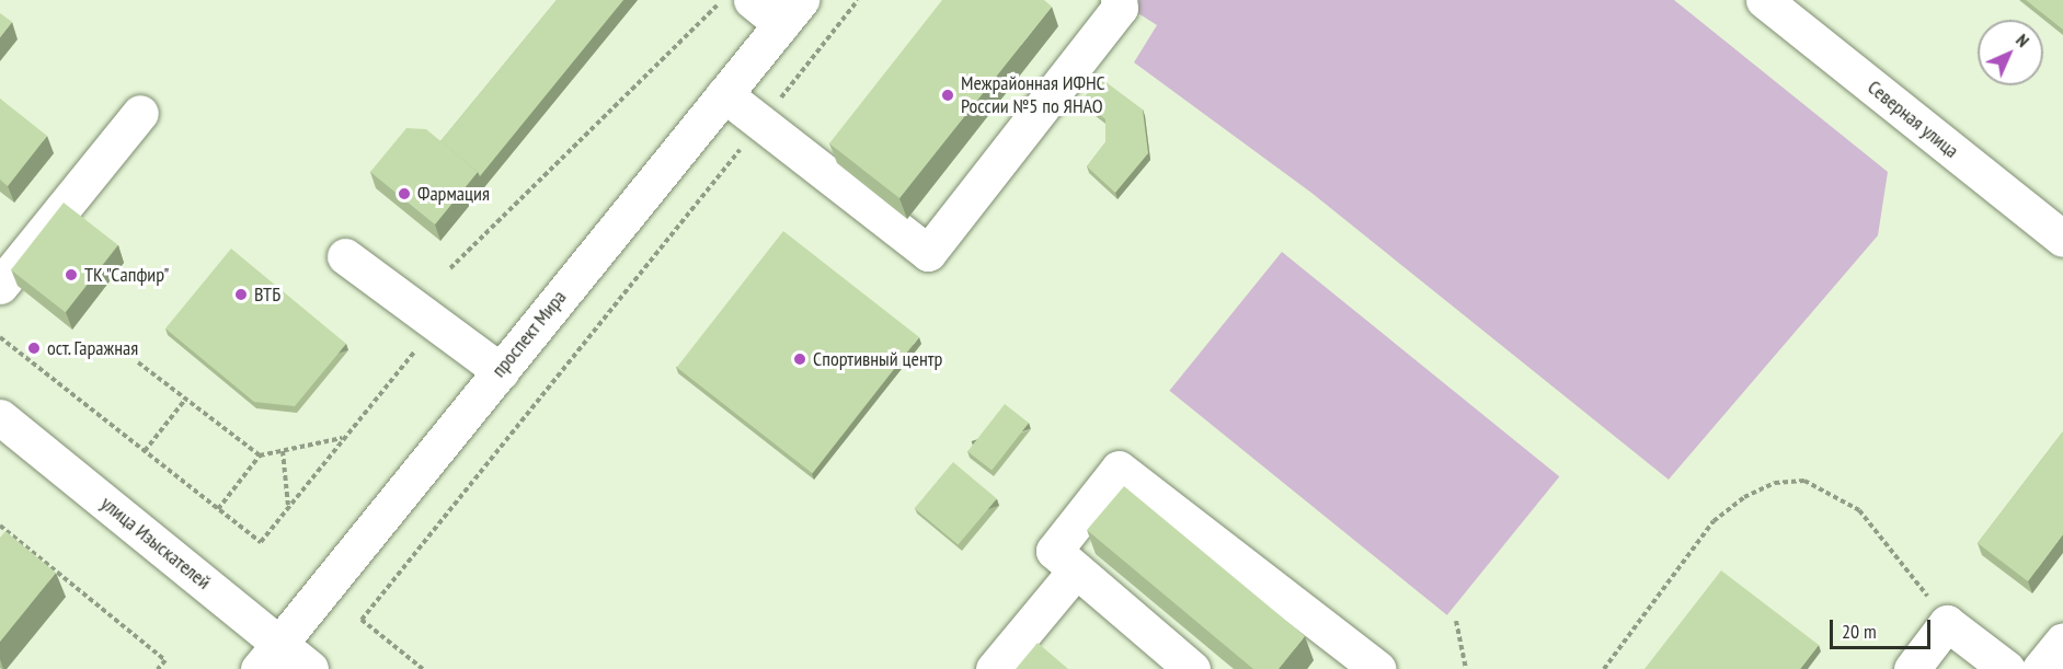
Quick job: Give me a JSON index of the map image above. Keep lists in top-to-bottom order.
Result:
{
  "streets": {
    "street": ["Северная улица", "проспект Мира", "улица Изыскателей"]
  },
  "crossings": [
    ["проспект Мира", "улица Изыскателей"]
  ],
  "places": [
    "Межрайонная ИФНС России №5 по ЯНАО",
    "Фармация",
    "ТК \"Сапфир\"",
    "ВТБ",
    "ост. Гаражная",
    "Спортивный центр"
  ],
  "scale_bar": "20 m",
  "north": "top right"
}
